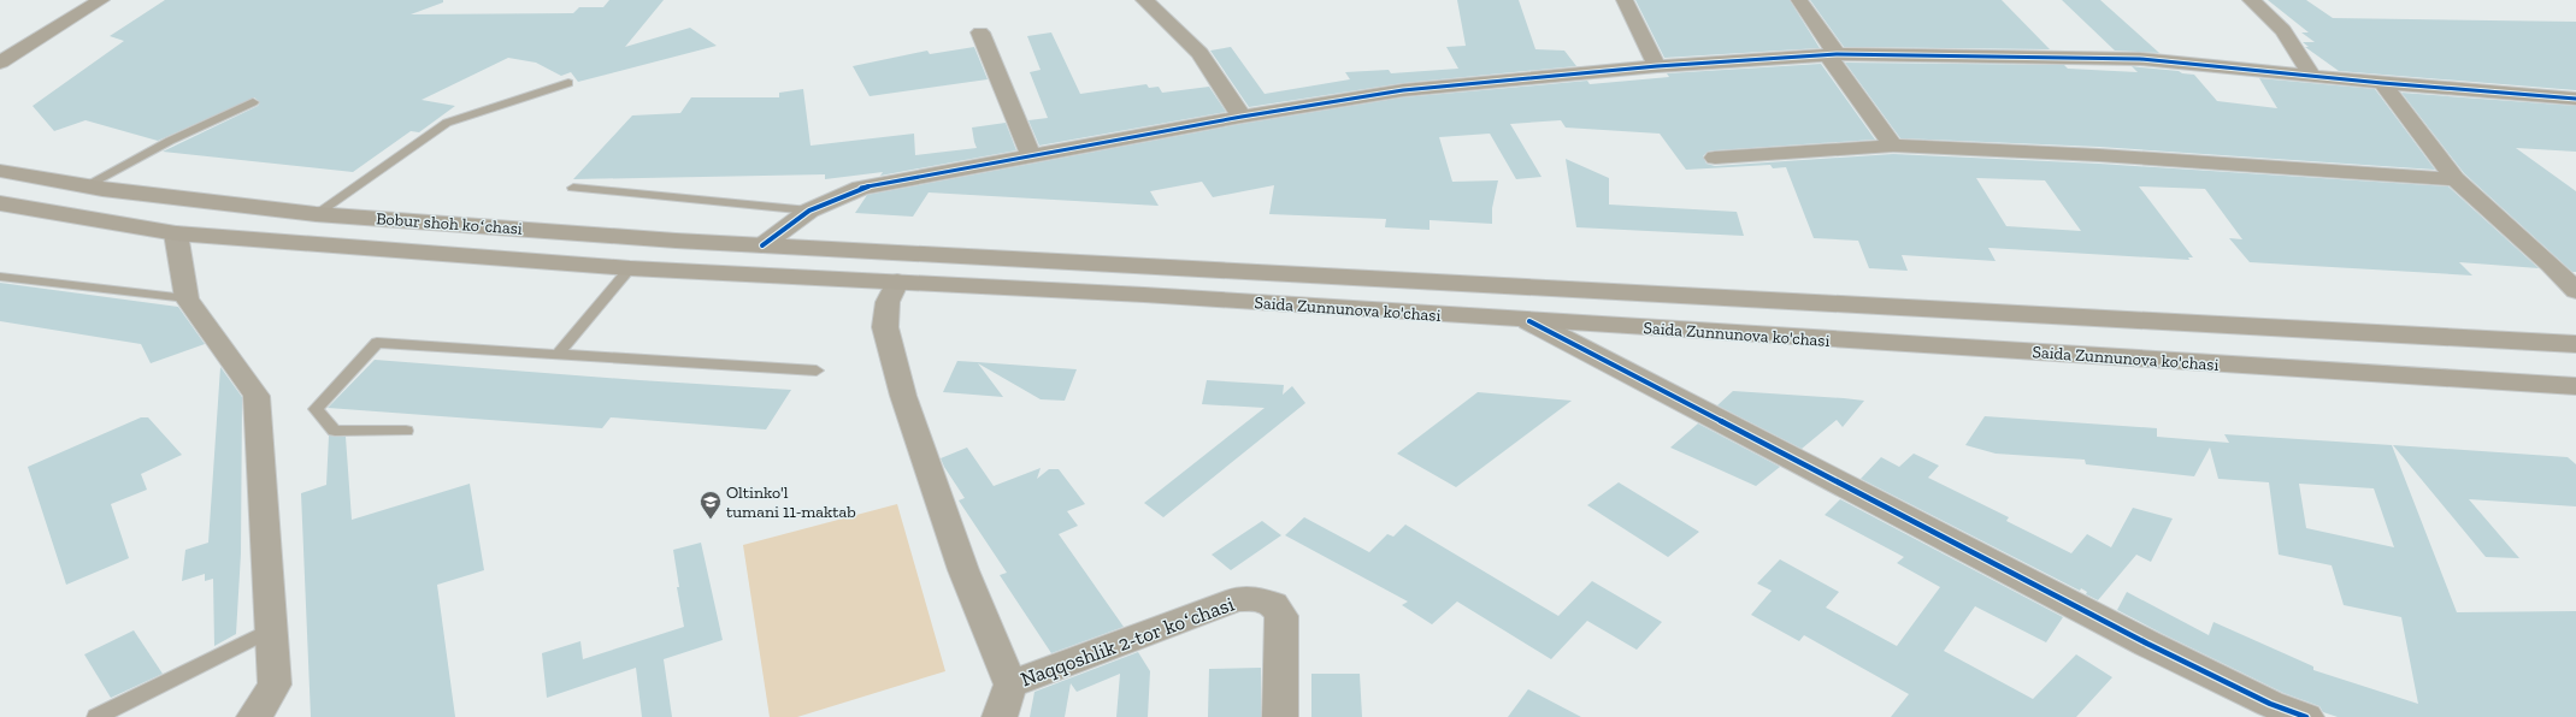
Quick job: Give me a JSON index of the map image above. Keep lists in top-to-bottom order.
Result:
{
  "streets": {
    "main road": ["Bobur shoh koʻchasi", "Saida Zunnunova ko'chasi"],
    "street": ["Naqqoshlik 2-tor koʻchasi"]
  },
  "crossings": [
    ["Bobur shoh koʻchasi", "Saida Zunnunova ko'chasi"]
  ],
  "places": {
    "school or university": ["Oltinko'l tumani 11-maktab"]
  }
}
